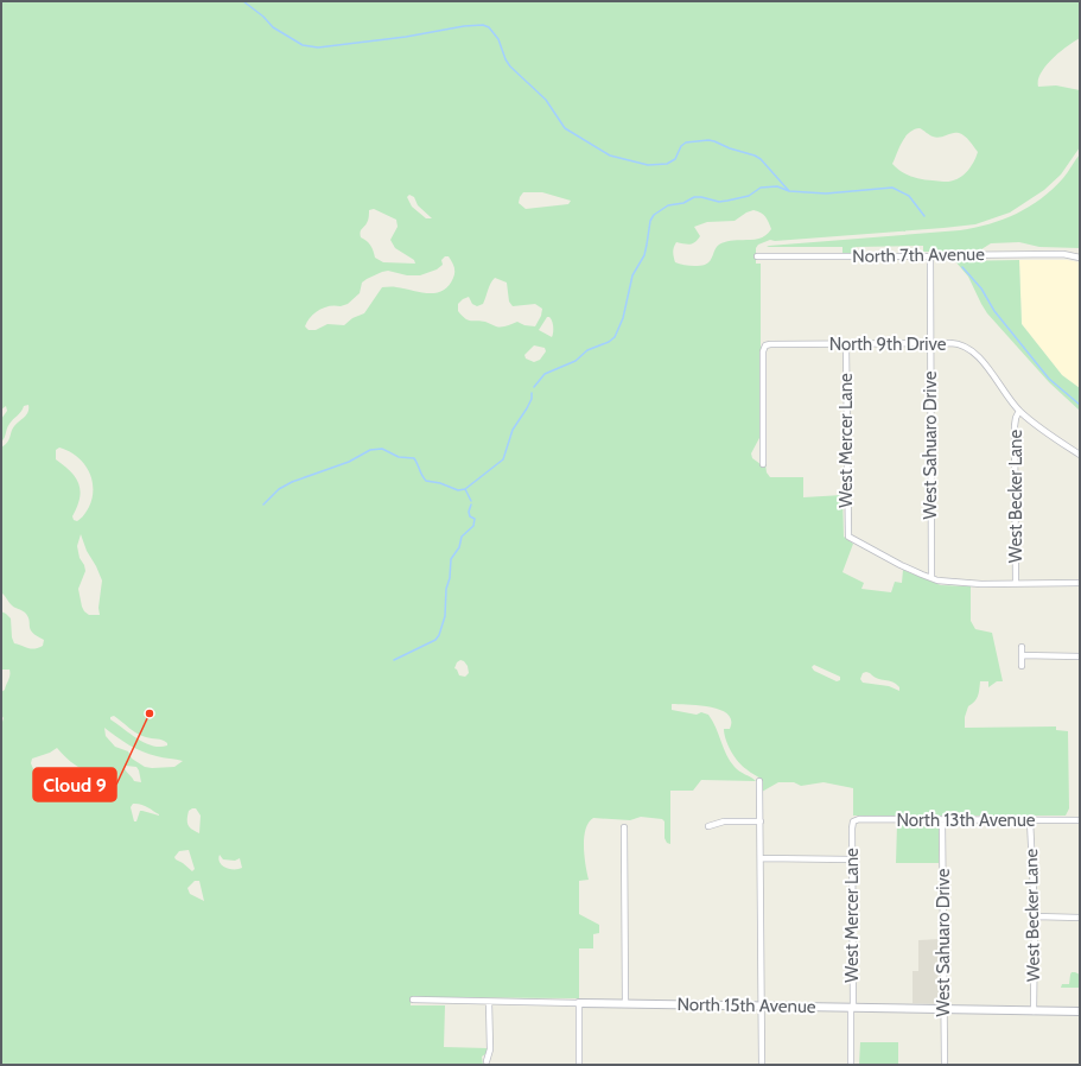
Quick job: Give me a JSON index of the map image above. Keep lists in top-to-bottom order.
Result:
{
  "streets": {
    "street": [
      "North 7th Avenue",
      "North 9th Drive",
      "West Mercer Lane",
      "West Sahuaro Drive",
      "West Becker Lane",
      "North 13th Avenue",
      "North 15th Avenue"
    ]
  },
  "crossings": [
    ["North 7th Avenue", "West Sahuaro Drive"],
    ["North 9th Drive", "West Mercer Lane"],
    ["North 9th Drive", "West Sahuaro Drive"],
    ["North 9th Drive", "West Becker Lane"],
    ["West Mercer Lane", "West Sahuaro Drive"],
    ["West Mercer Lane", "North 13th Avenue"],
    ["West Mercer Lane", "North 15th Avenue"],
    ["West Sahuaro Drive", "North 13th Avenue"],
    ["West Sahuaro Drive", "North 15th Avenue"],
    ["West Becker Lane", "North 13th Avenue"],
    ["West Becker Lane", "North 15th Avenue"]
  ],
  "places": ["Cloud 9"]
}
